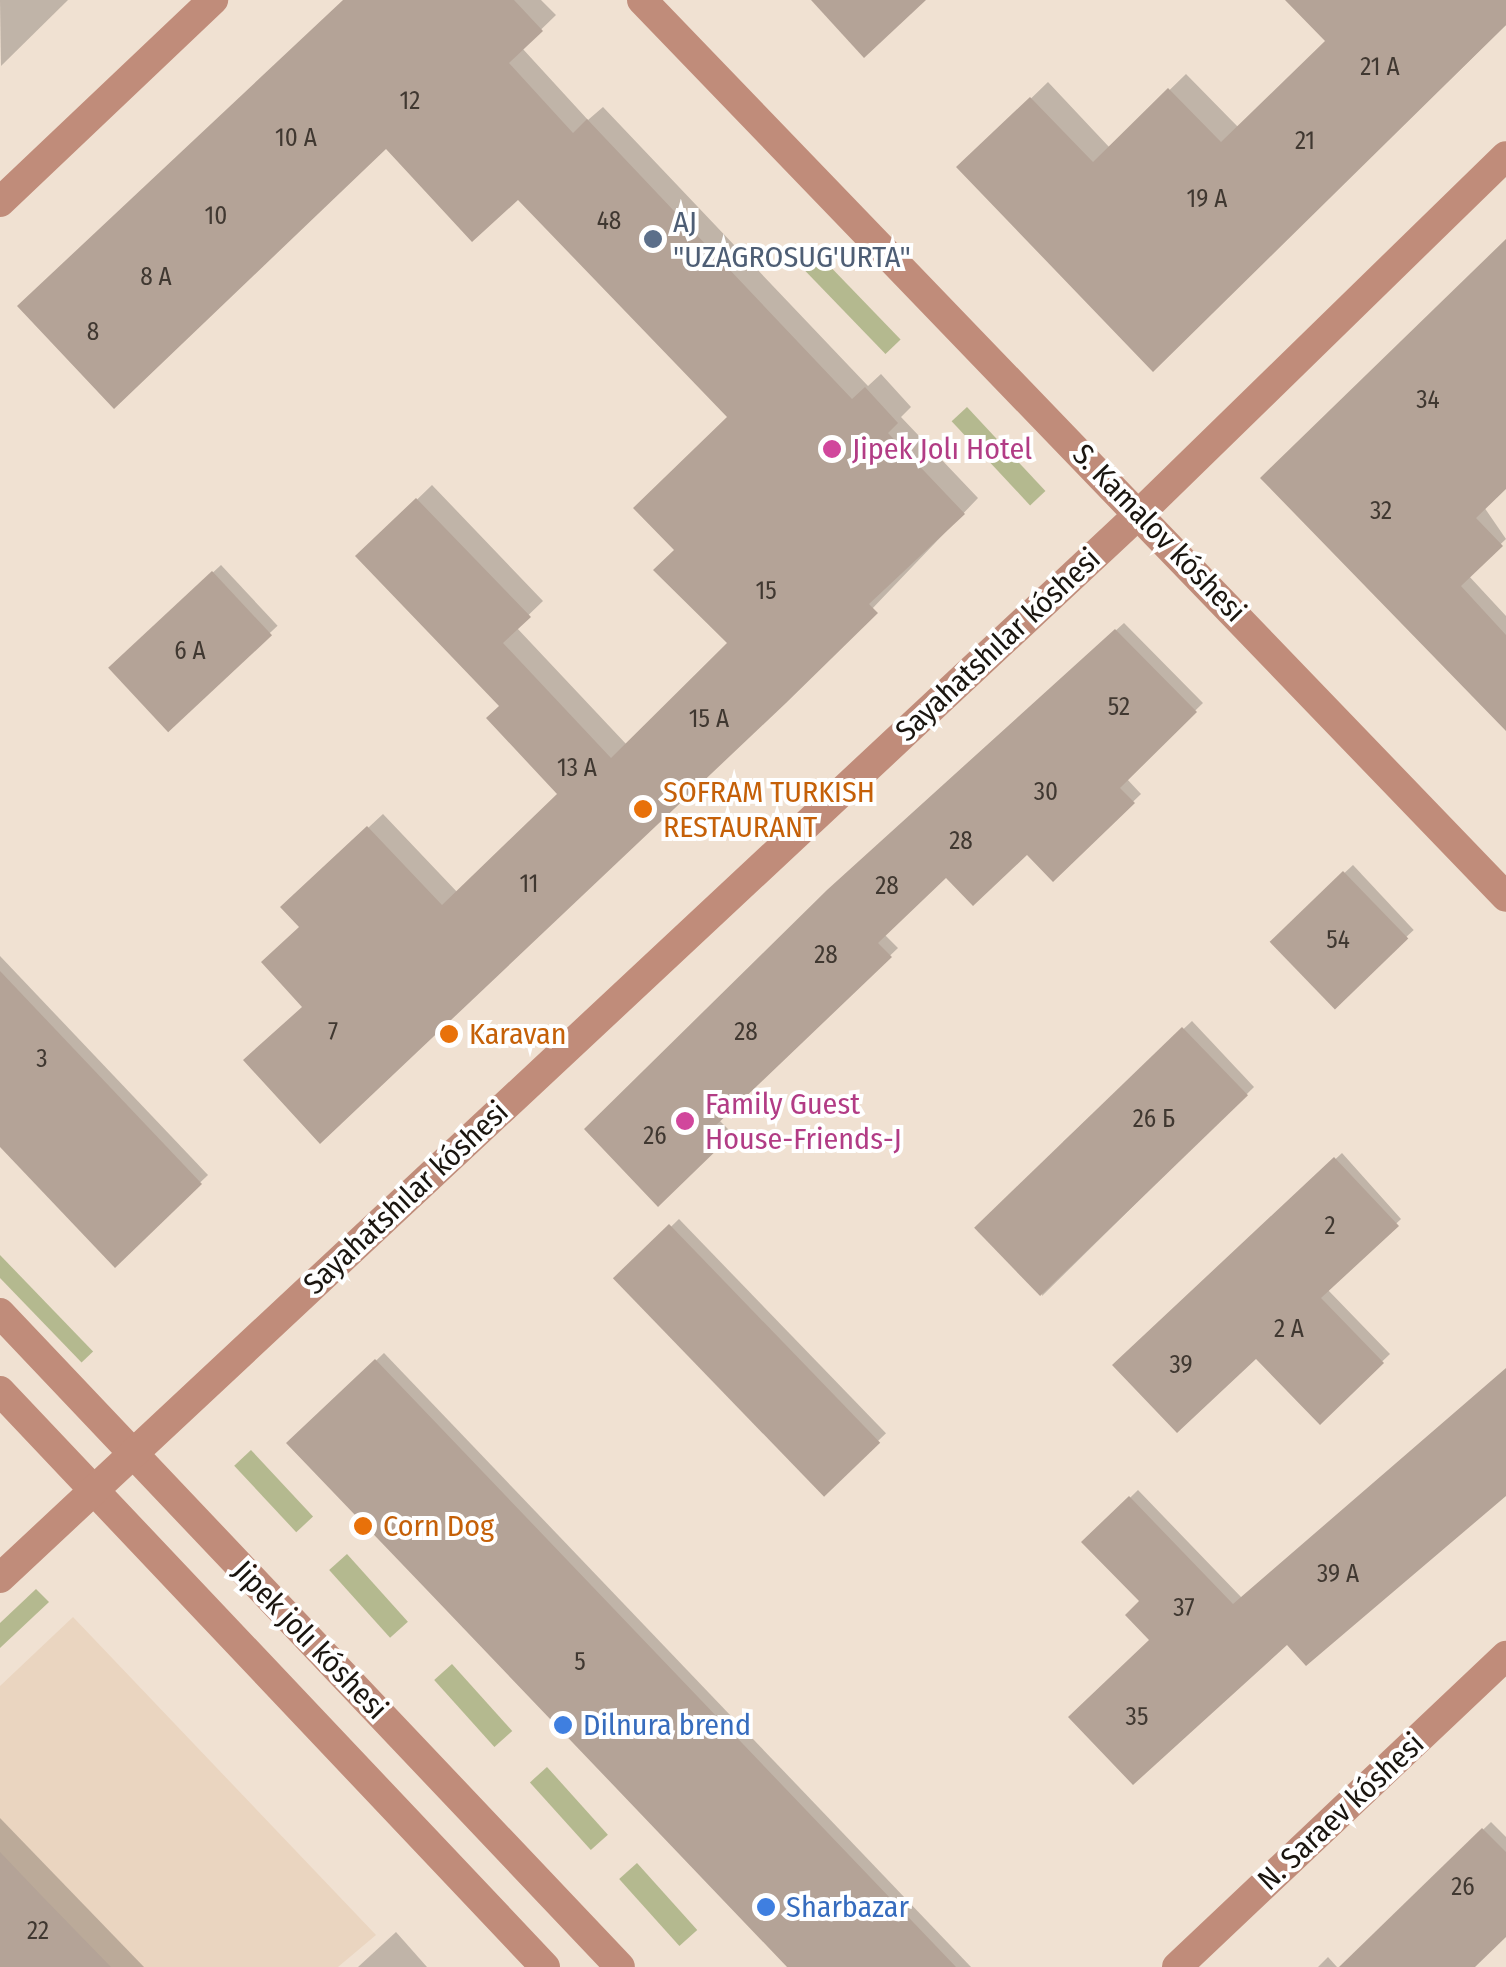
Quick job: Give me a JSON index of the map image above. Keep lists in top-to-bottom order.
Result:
{
  "streets": {
    "street": [
      "S. Kamalov kóshesi",
      "Sayahatshılar kóshesi",
      "Jipek jolı kóshesi",
      "N. Saraev kóshesi"
    ]
  },
  "crossings": [
    ["S. Kamalov kóshesi", "Sayahatshılar kóshesi"],
    ["Sayahatshılar kóshesi", "Jipek jolı kóshesi"]
  ],
  "places": [
    "AJ \"UZAGROSUG'URTA\"",
    "Jipek Jolı Hotel",
    "SOFRAM TURKISH RESTAURANT",
    "Karavan",
    "Family Guest House-Friends-J",
    "Corn Dog",
    "Dilnura brend",
    "Sharbazar"
  ],
  "house_numbers": [
    "21 А",
    "12",
    "10 А",
    "21",
    "19 А",
    "10",
    "48",
    "8 А",
    "8",
    "34",
    "32",
    "15",
    "6 А",
    "52",
    "15 А",
    "13 А",
    "30",
    "28",
    "11",
    "28",
    "54",
    "28",
    "7",
    "28",
    "3",
    "26 Б",
    "26",
    "2",
    "2 А",
    "39",
    "39 А",
    "37",
    "5",
    "35",
    "26",
    "22"
  ]
}
